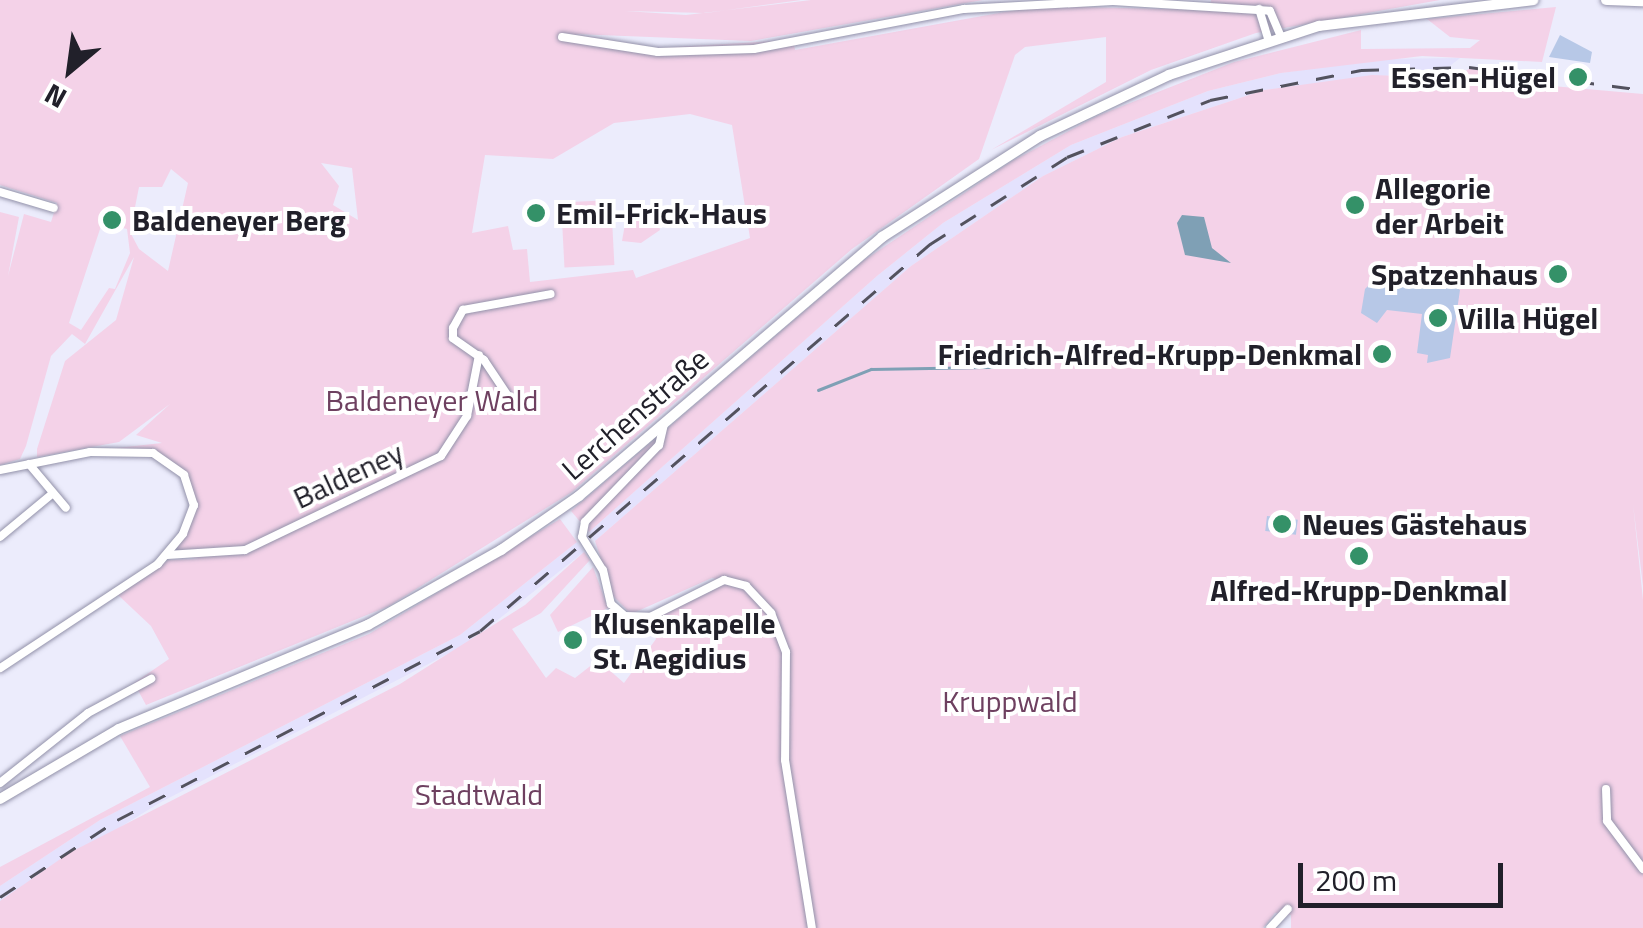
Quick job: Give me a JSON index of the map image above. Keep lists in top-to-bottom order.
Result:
{
  "streets": {
    "main road": ["Lerchenstraße"],
    "street": ["Baldeney"]
  },
  "parks": ["Baldeneyer Wald", "Kruppwald", "Stadtwald"],
  "places": [
    "Essen-Hügel",
    "Allegorie der Arbeit",
    "Emil-Frick-Haus",
    "Baldeneyer Berg",
    "Spatzenhaus",
    "Villa Hügel",
    "Friedrich-Alfred-Krupp-Denkmal",
    "Neues Gästehaus",
    "Alfred-Krupp-Denkmal",
    "Klusenkapelle St. Aegidius"
  ],
  "scale_bar": "200 m",
  "north": "bottom left"
}
